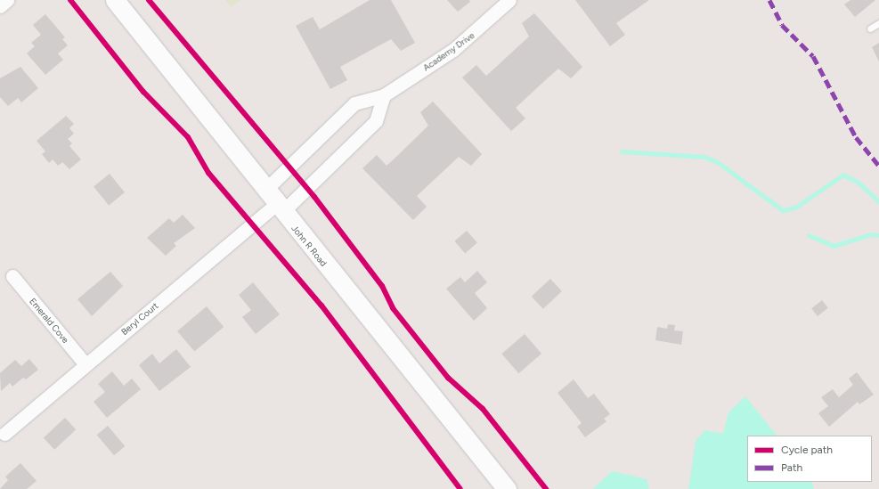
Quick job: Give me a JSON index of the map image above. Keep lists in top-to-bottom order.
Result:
{
  "streets": {
    "main road": ["John R Road"],
    "street": ["Academy Drive", "Beryl Court", "Emerald Cove"]
  },
  "crossings": [
    ["Academy Drive", "John R Road"],
    ["Academy Drive", "Beryl Court"],
    ["John R Road", "Beryl Court"],
    ["Beryl Court", "Emerald Cove"]
  ],
  "legend": ["Cycle path", "Path"]
}
